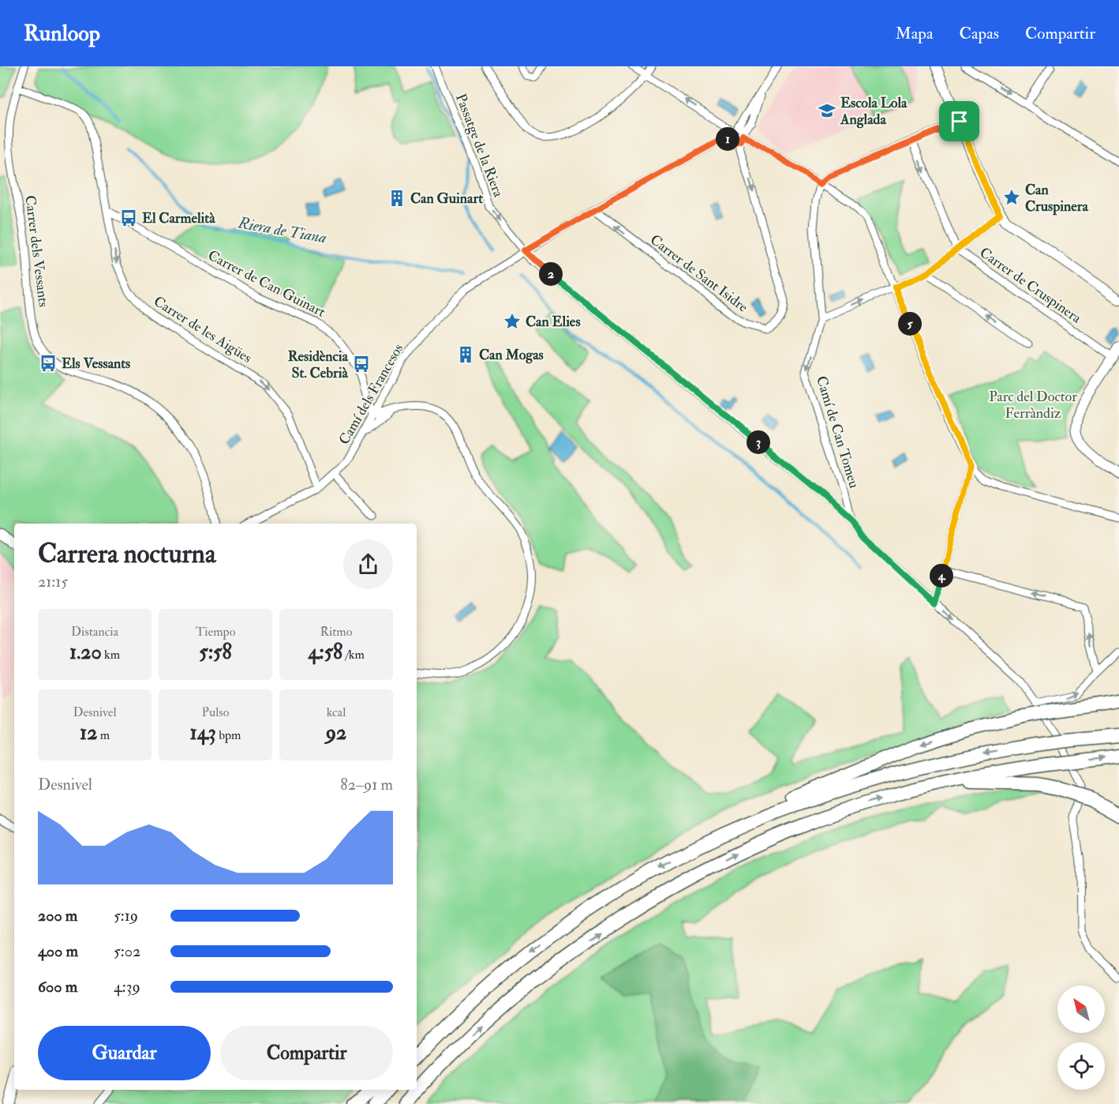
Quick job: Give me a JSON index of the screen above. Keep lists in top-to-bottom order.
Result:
{
  "streets": {
    "street": [
      "Passatge de la Riera",
      "Carrer dels Vessants",
      "Carrer de Sant Isidre",
      "Carrer de Can Guinart",
      "Carrer de Cruspinera",
      "Carrer de les Aigües",
      "Camí dels Francesos",
      "Camí de Can Tomeu"
    ]
  },
  "crossings": [
    ["Passatge de la Riera", "Camí dels Francesos"],
    ["Passatge de la Riera", "Camí de Can Tomeu"],
    ["Carrer dels Vessants", "Carrer de les Aigües"],
    ["Carrer de Sant Isidre", "Camí dels Francesos"],
    ["Carrer de Can Guinart", "Carrer de les Aigües"],
    ["Carrer de Can Guinart", "Camí dels Francesos"],
    ["Carrer de les Aigües", "Camí dels Francesos"]
  ],
  "one_way": ["Carrer de les Aigües", "Camí de Can Tomeu"],
  "water": ["Riera de Tiana"],
  "parks": ["Parc del Doctor Ferràndiz"],
  "places": {
    "school or university": ["Escola Lola Anglada"],
    "place": ["Can Cruspinera", "Can Elies"],
    "building": ["Can Guinart", "Can Mogas"],
    "bus stop": ["El Carmelità", "Els Vessants", "Residència St. Cebrià"]
  },
  "north": "top left",
  "page": {
    "header": "Runloop",
    "nav": ["Mapa", "Capas", "Compartir"],
    "pins": [
      "1",
      "2",
      "5",
      "3",
      "4"
    ],
    "heading": ["Carrera nocturna", "21:15"],
    "stats": [
      ["Distancia", "1.20 km"],
      ["Tiempo", "5:58"],
      ["Ritmo", "4:58 /km"],
      ["Desnivel", "12 m"],
      ["Pulso", "143 bpm"],
      ["kcal", "92"]
    ],
    "chart": ["Desnivel", "82–91 m"],
    "list": [
      {
        "name": "200 m",
        "note": "5:19"
      },
      {
        "name": "400 m",
        "note": "5:02"
      },
      {
        "name": "600 m",
        "note": "4:39"
      }
    ],
    "buttons": ["Guardar", "Compartir"]
  }
}
